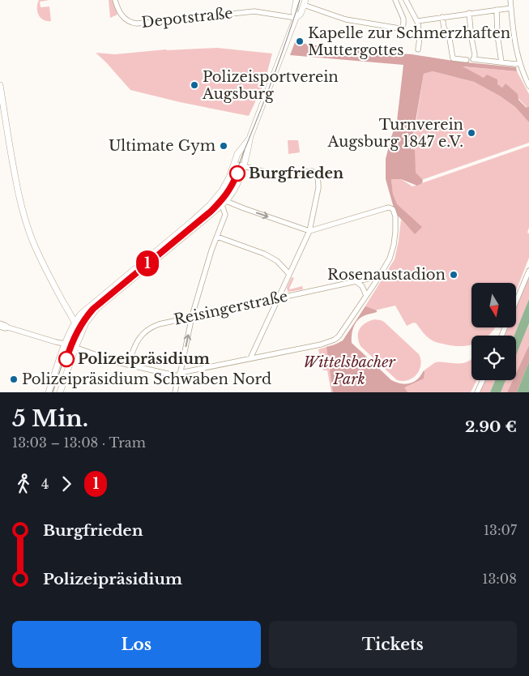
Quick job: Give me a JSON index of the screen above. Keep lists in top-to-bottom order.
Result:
{
  "streets": {
    "street": ["Depotstraße", "Reisingerstraße"]
  },
  "parks": ["Wittelsbacher Park"],
  "places": [
    "Kapelle zur Schmerzhaften Muttergottes",
    "Polizeisportverein Augsburg",
    "Turnverein Augsburg 1847 e.V.",
    "Ultimate Gym",
    "Burgfrieden",
    "Rosenaustadion",
    "Polizeipräsidium",
    "Polizeipräsidium Schwaben Nord"
  ],
  "lines": ["tram line 1"],
  "north": "bottom",
  "page": {
    "on_map": "1",
    "heading": ["5 Min.", "13:03 – 13:08 · Tram", "2.90 €"],
    "legs": ["4", "1"],
    "list": [
      {
        "name": "Burgfrieden",
        "value": "13:07"
      },
      {
        "name": "Polizeipräsidium",
        "value": "13:08"
      }
    ],
    "buttons": ["Los", "Tickets"]
  }
}
